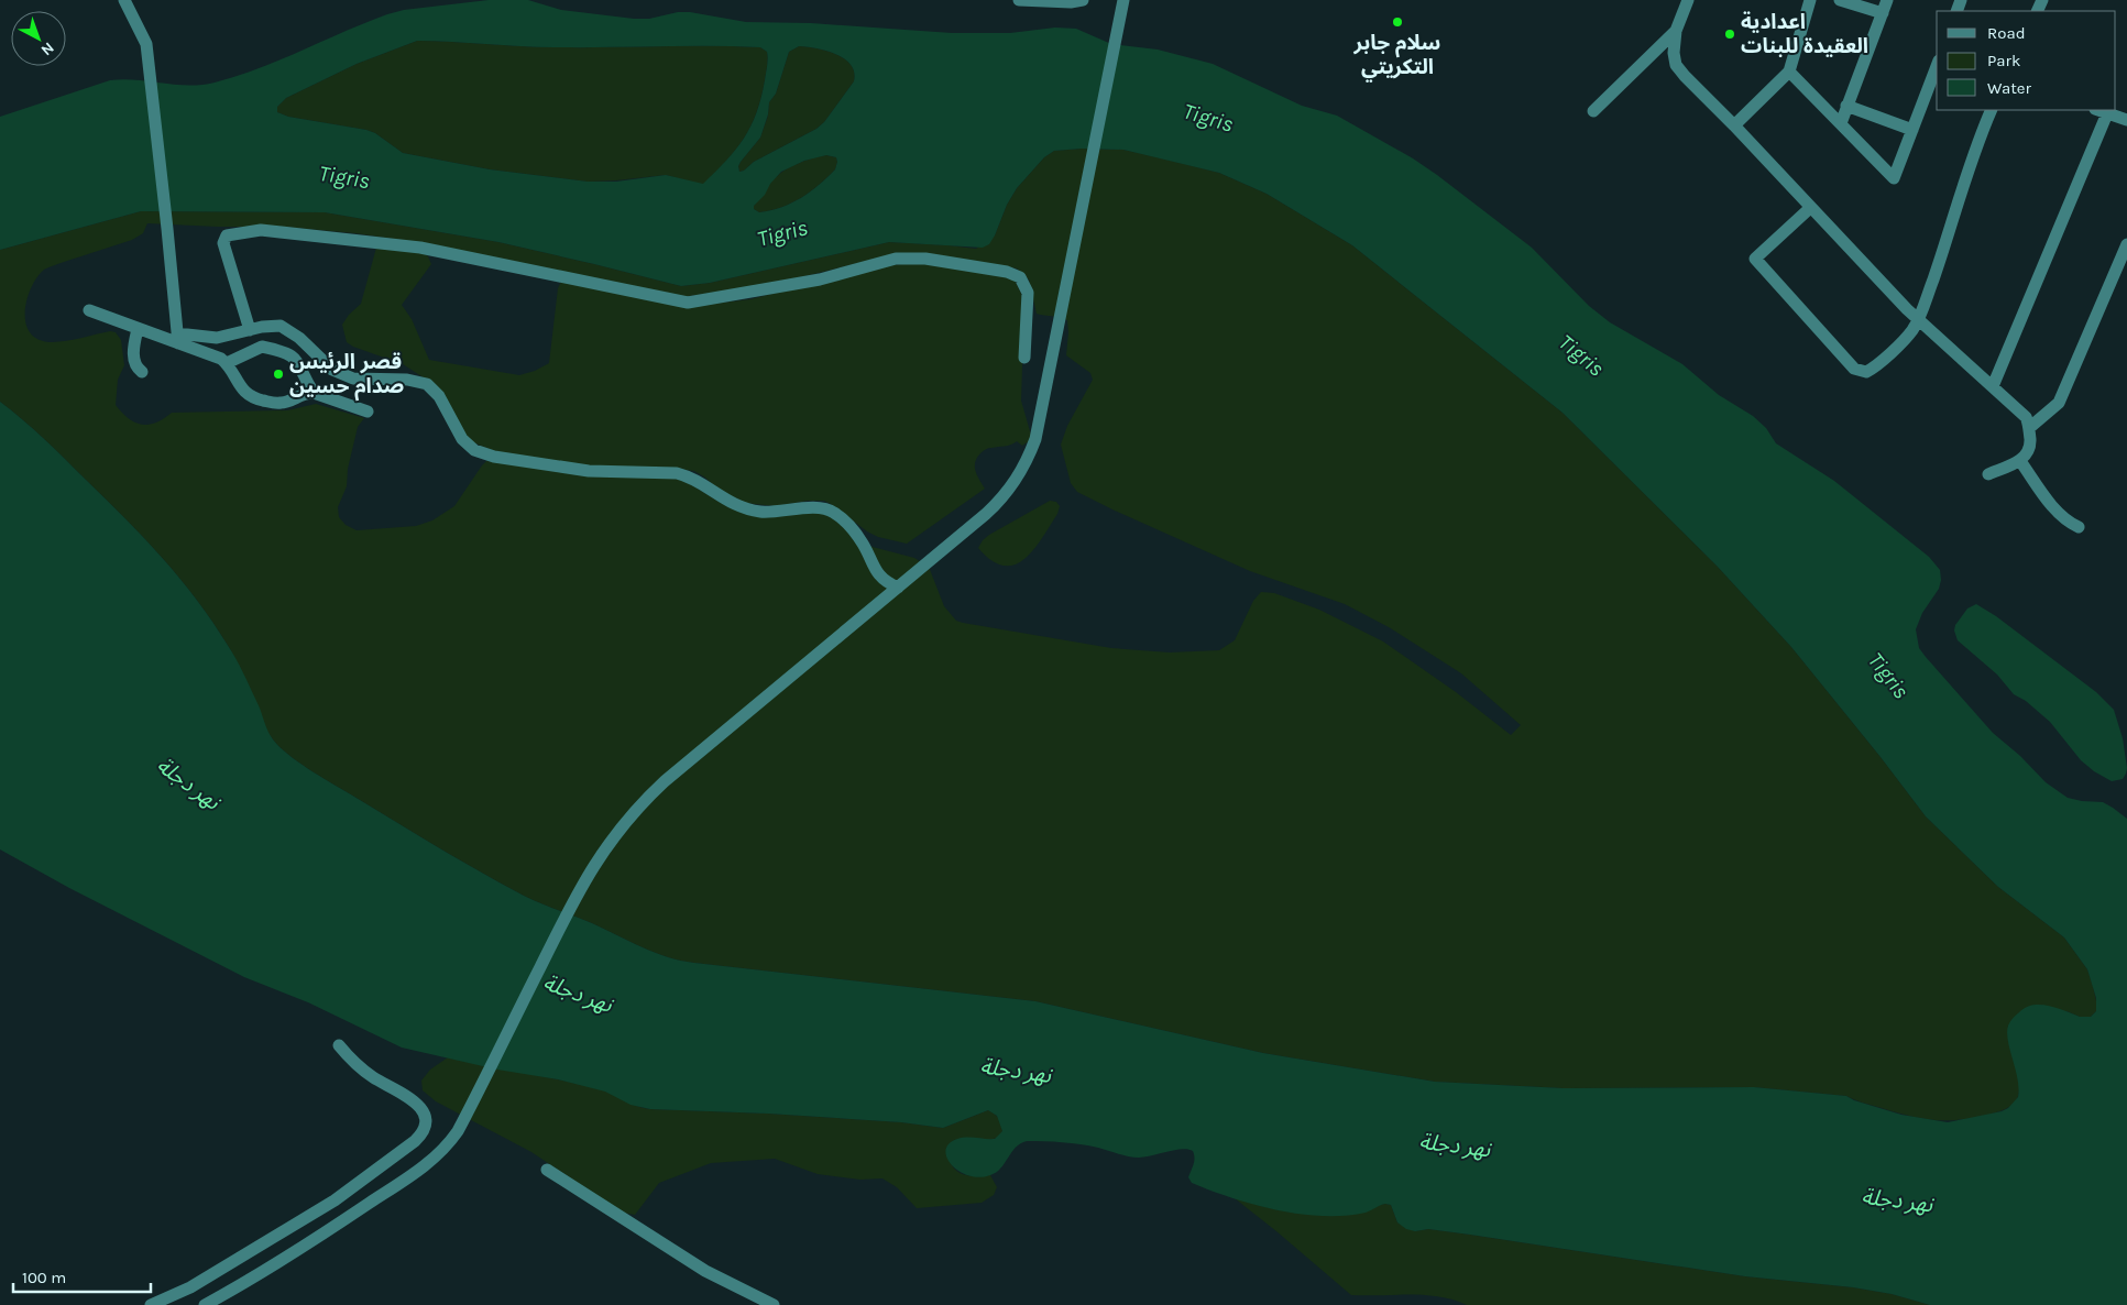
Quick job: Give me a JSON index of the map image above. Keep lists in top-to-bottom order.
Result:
{
  "water": ["Tigris", "نهر دجلة"],
  "places": ["سلام جابر التكريتي", "اعدادية العقيدة للبنات", "قصر الرئيس صدام حسين"],
  "legend": ["Road", "Park", "Water"],
  "scale_bar": "100 m",
  "north": "bottom right"
}
